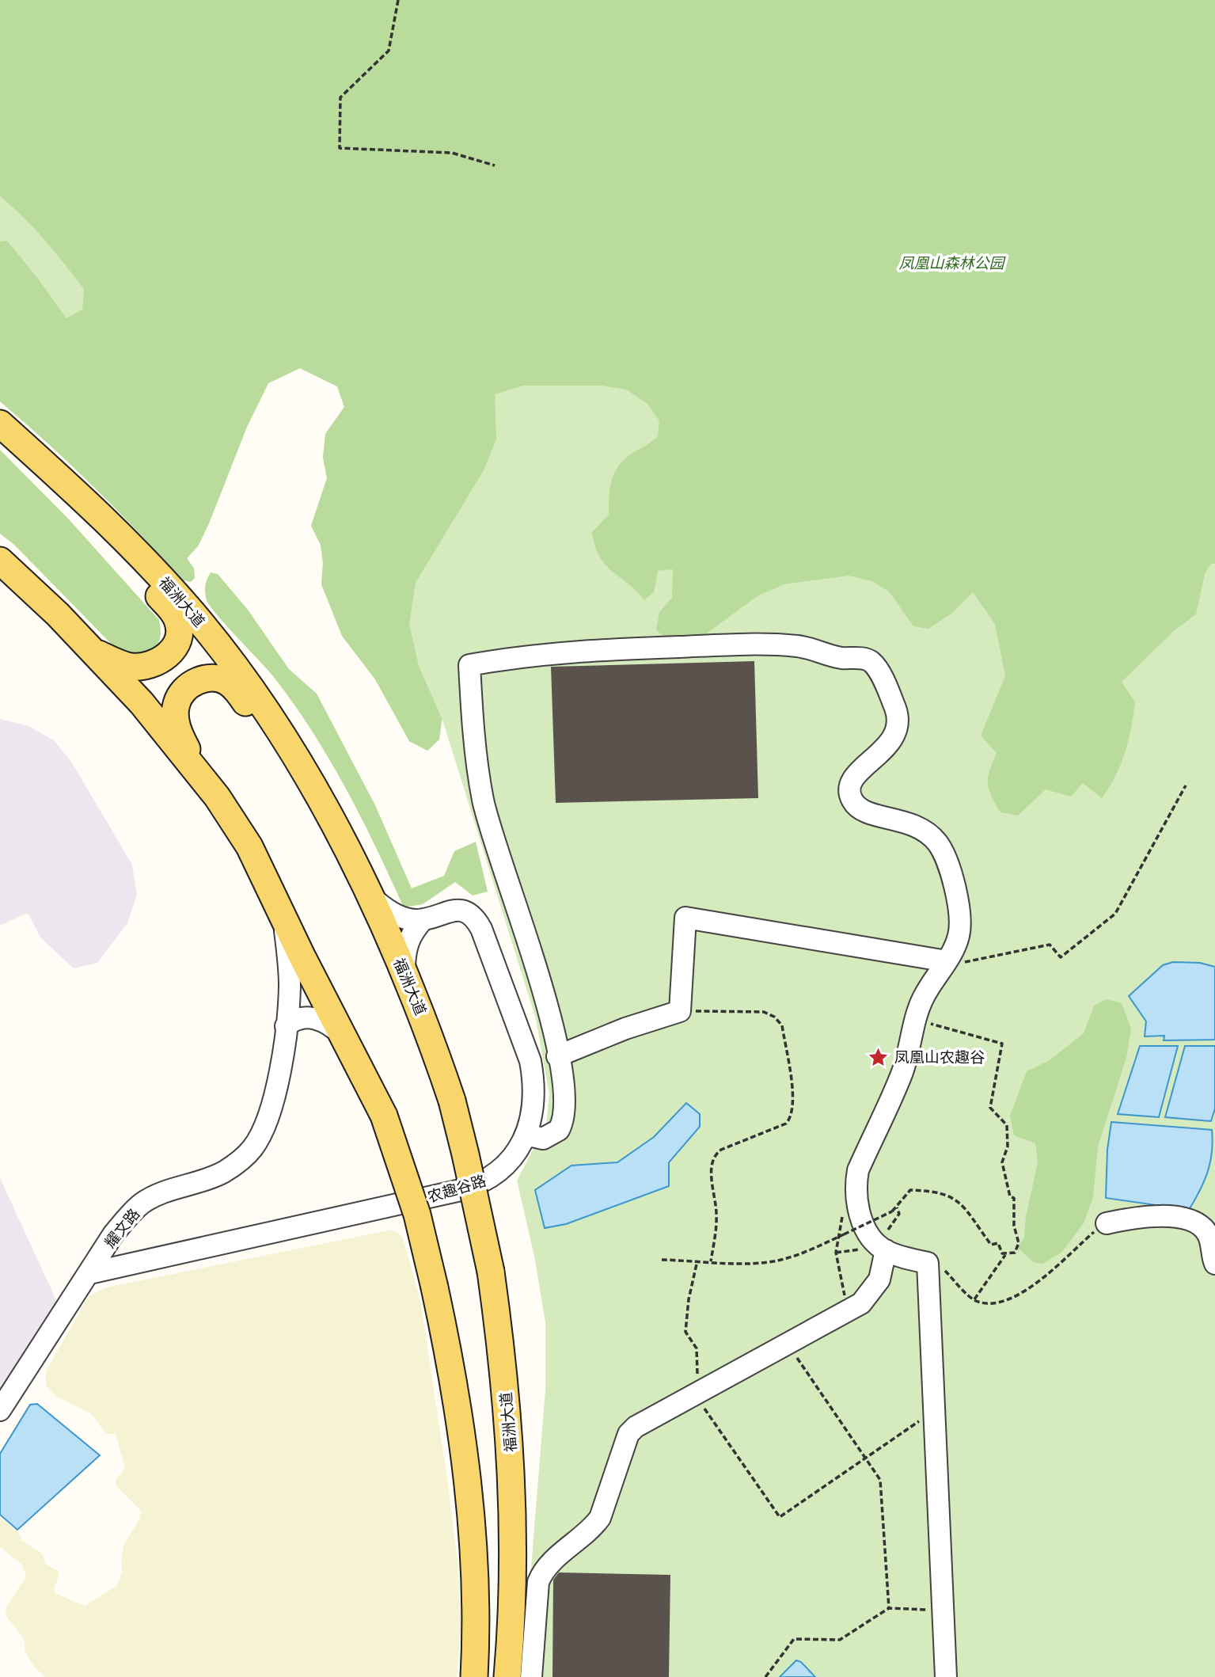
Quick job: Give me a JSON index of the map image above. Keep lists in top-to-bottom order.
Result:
{
  "streets": {
    "main road": ["福洲大道"],
    "street": ["农趣谷路", "耀文路"]
  },
  "crossings": [
    ["农趣谷路", "耀文路"]
  ],
  "parks": ["凤凰山森林公园"],
  "places": {
    "place": ["凤凰山农趣谷"]
  }
}
